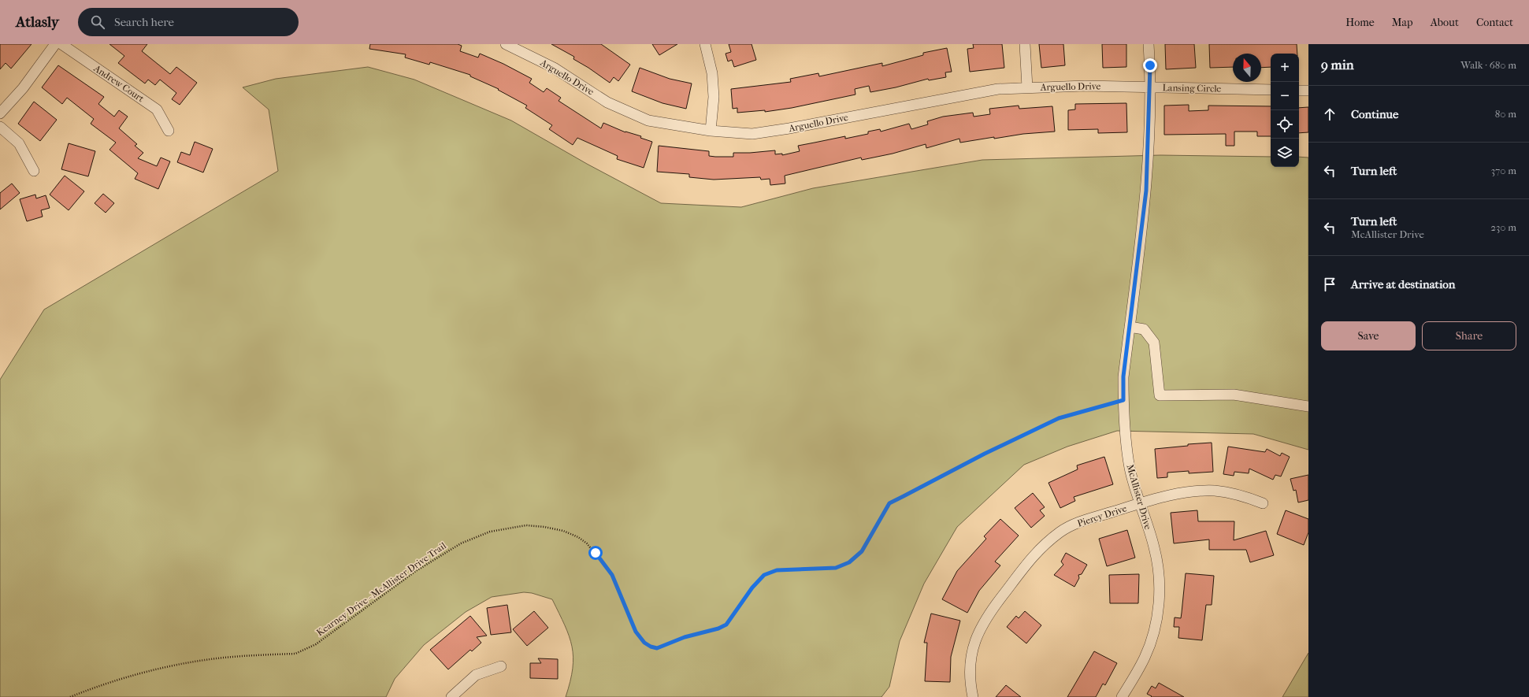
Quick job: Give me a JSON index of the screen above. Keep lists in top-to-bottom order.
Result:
{
  "streets": {
    "street": [
      "Arguello Drive",
      "Andrew Court",
      "Lansing Circle",
      "McAllister Drive",
      "Piercy Drive"
    ],
    "path": ["Kearney Drive - McAllister Drive Trail"]
  },
  "crossings": [
    ["Arguello Drive", "Lansing Circle"],
    ["Arguello Drive", "McAllister Drive"],
    ["Lansing Circle", "McAllister Drive"],
    ["McAllister Drive", "Piercy Drive"],
    ["McAllister Drive", "Kearney Drive - McAllister Drive Trail"]
  ],
  "north": "top",
  "page": {
    "header": "Atlasly",
    "search": "Search here",
    "nav": [
      "Home",
      "Map",
      "About",
      "Contact"
    ],
    "heading": ["9 min", "Walk · 680 m"],
    "map_buttons": ["+", "−"],
    "list": [
      ["Continue", "80 m"],
      ["Turn left", "370 m"],
      ["Turn left", "McAllister Drive", "230 m"],
      "Arrive at destination"
    ],
    "buttons": ["Save", "Share"]
  }
}
